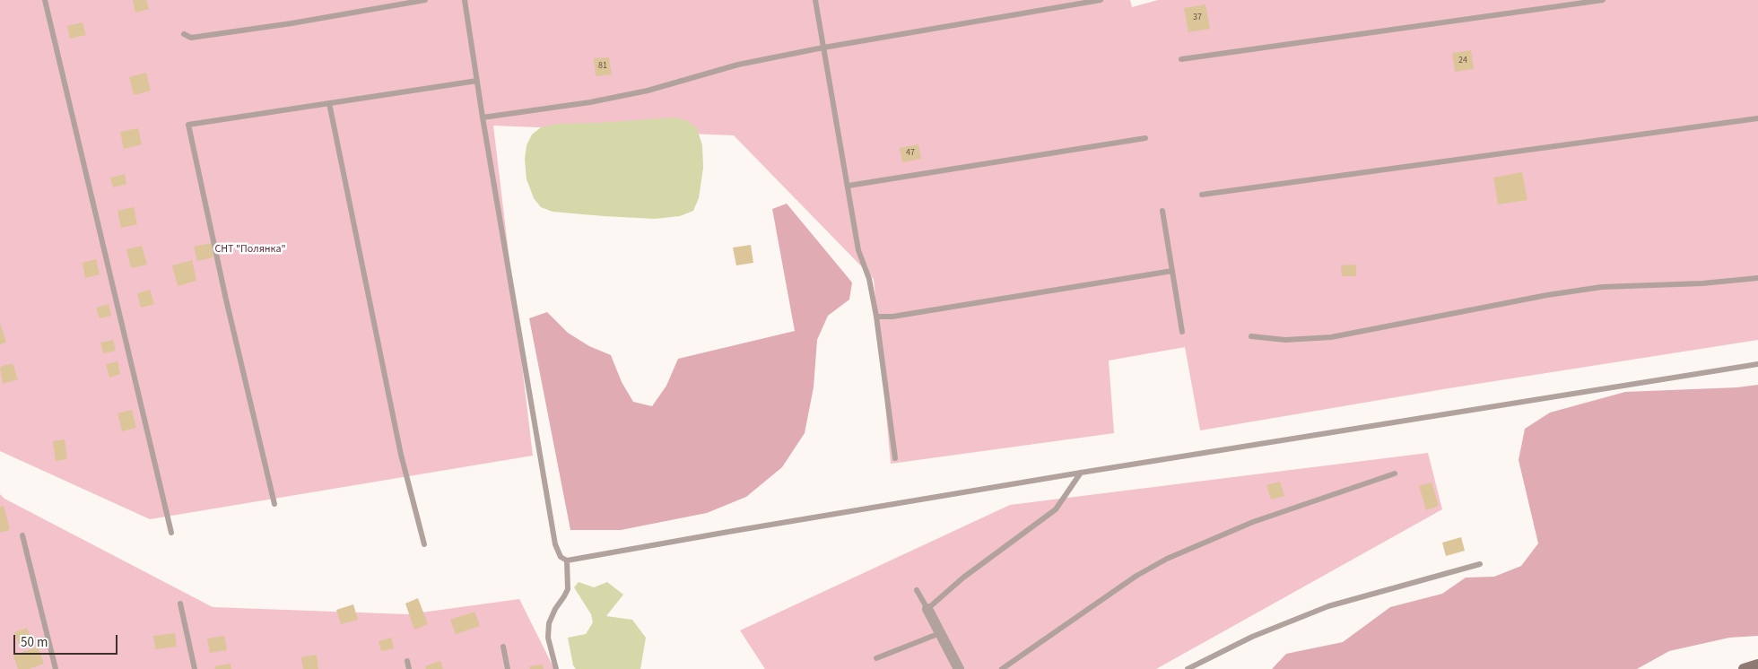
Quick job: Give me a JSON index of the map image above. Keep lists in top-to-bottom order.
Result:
{
  "parks": ["СНТ \"Полянка\""],
  "house_numbers": [
    "37",
    "24",
    "81",
    "47"
  ],
  "scale_bar": "50 m"
}
